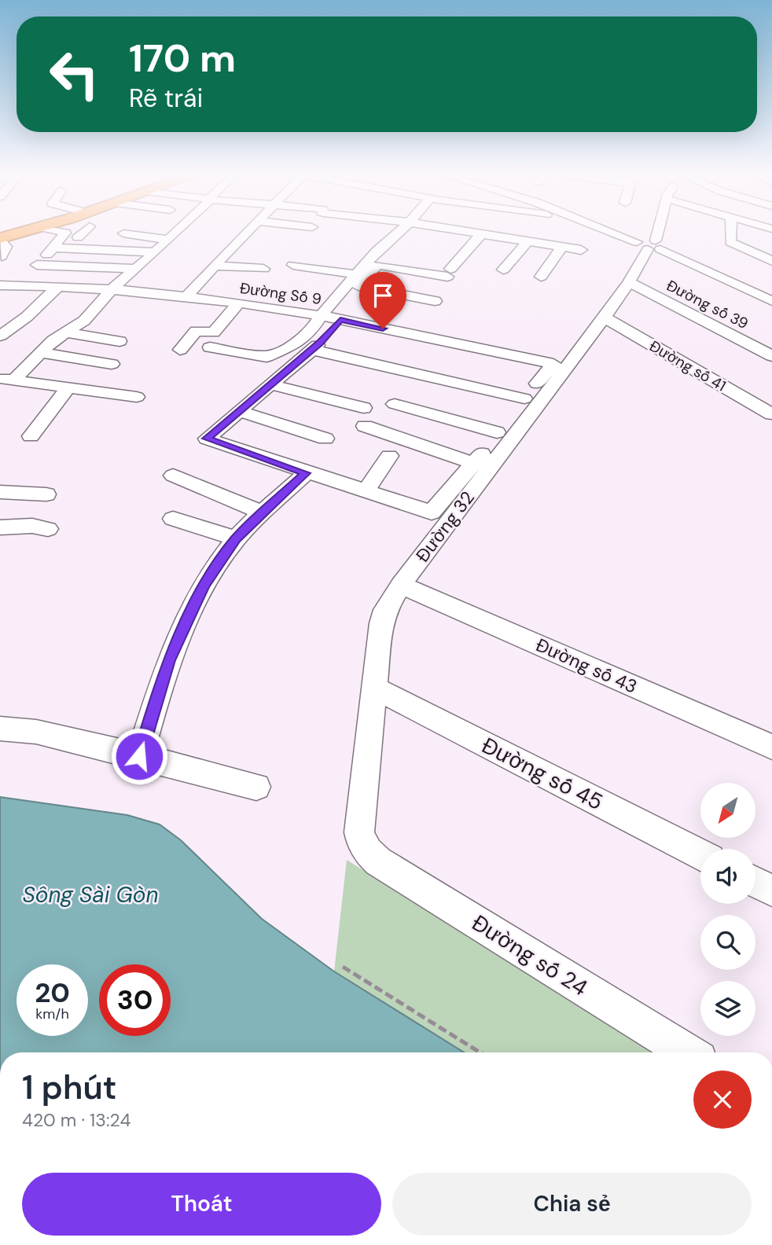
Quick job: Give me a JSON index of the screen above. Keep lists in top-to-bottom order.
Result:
{
  "streets": {
    "street": [
      "Đường Số 9",
      "Đường số 39",
      "Đường số 41",
      "Đường 32",
      "Đường số 43",
      "Đường số 45",
      "Đường số 24"
    ]
  },
  "crossings": [
    ["Đường số 39", "Đường 32"],
    ["Đường số 41", "Đường 32"],
    ["Đường 32", "Đường số 43"],
    ["Đường 32", "Đường số 45"],
    ["Đường 32", "Đường số 24"]
  ],
  "water": ["Sông Sài Gòn"],
  "north": "bottom left",
  "page": {
    "turn": ["170 m", "Rẽ trái"],
    "speed": "20 km/h",
    "limit": "30",
    "heading": ["1 phút", "420 m · 13:24"],
    "buttons": ["Thoát", "Chia sẻ"]
  }
}
